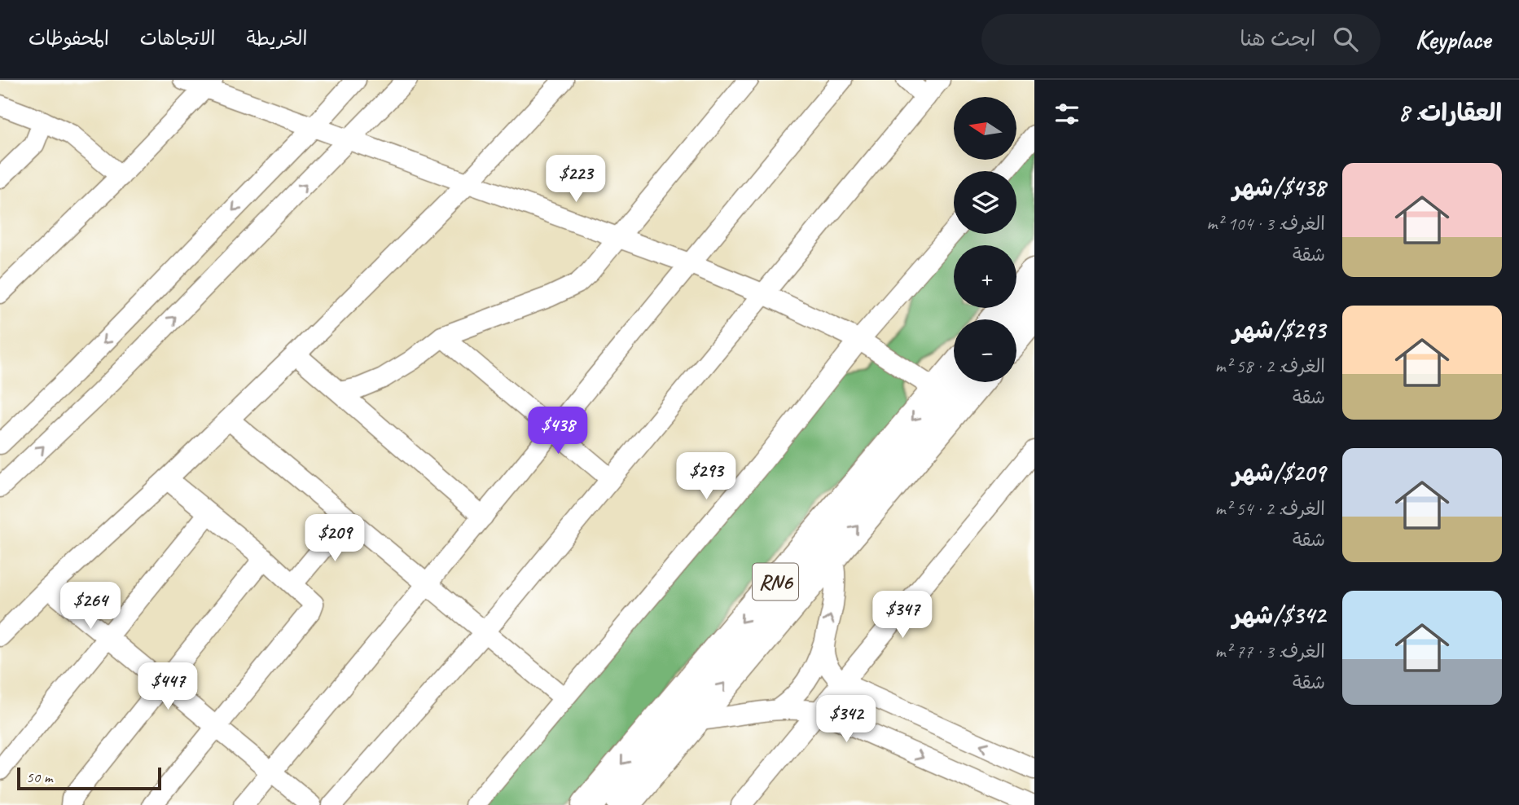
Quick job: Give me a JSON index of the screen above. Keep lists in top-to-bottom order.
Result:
{
  "streets": {
    "highway": ["RN6"]
  },
  "scale_bar": "50 m",
  "north": "left",
  "page": {
    "header": "Keyplace",
    "search": "ابحث هنا",
    "nav": ["الخريطة", "الاتجاهات", "المحفوظات"],
    "heading": "العقارات: 8",
    "map_buttons": ["+", "−"],
    "list": [
      {
        "name": "$438/شهر",
        "note": "الغرف: 3 · 104 m² · شقة"
      },
      {
        "name": "$293/شهر",
        "note": "الغرف: 2 · 58 m² · شقة"
      },
      {
        "name": "$209/شهر",
        "note": "الغرف: 2 · 54 m² · شقة"
      },
      {
        "name": "$342/شهر",
        "note": "الغرف: 3 · 77 m² · شقة"
      }
    ],
    "price": [
      "$223",
      "$438",
      "$293",
      "$209",
      "$264",
      "$347",
      "$447",
      "$342"
    ],
    "scale": "50 m"
  }
}
